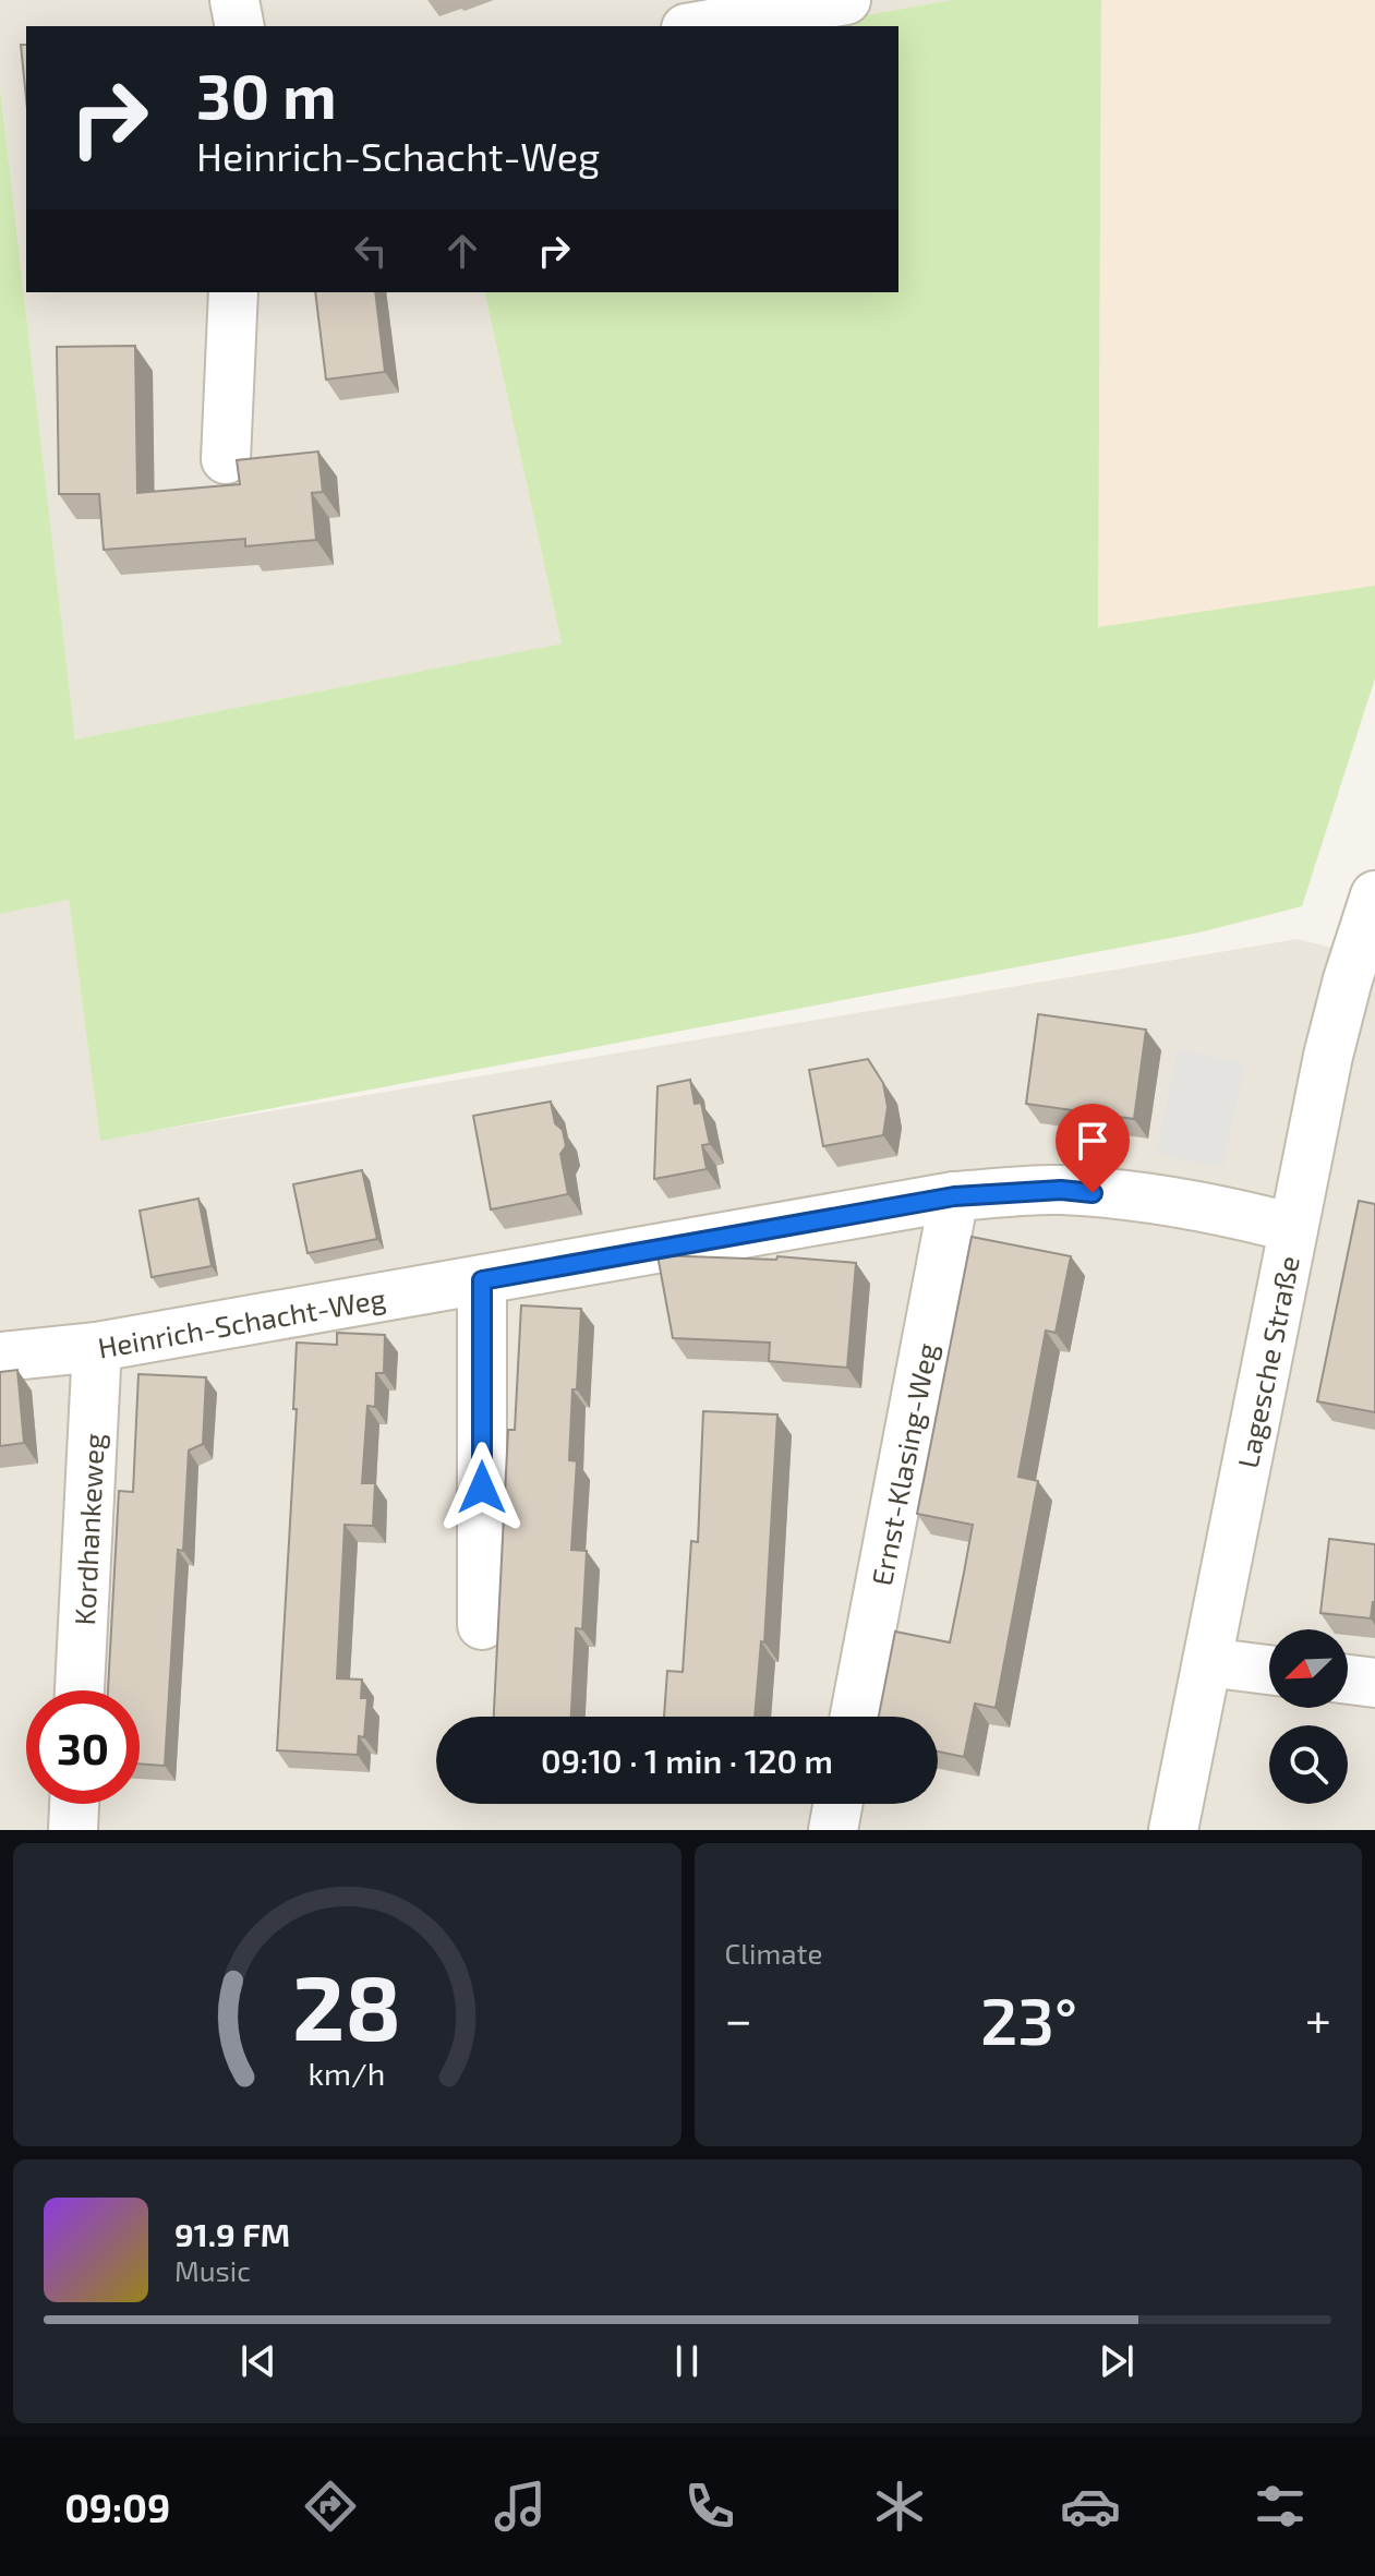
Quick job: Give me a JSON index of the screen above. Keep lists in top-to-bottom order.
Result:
{
  "streets": {
    "street": [
      "Heinrich-Schacht-Weg",
      "Lagesche Straße",
      "Ernst-Klasing-Weg",
      "Kordhankeweg"
    ]
  },
  "crossings": [
    ["Heinrich-Schacht-Weg", "Lagesche Straße"],
    ["Heinrich-Schacht-Weg", "Ernst-Klasing-Weg"],
    ["Heinrich-Schacht-Weg", "Kordhankeweg"]
  ],
  "north": "bottom left",
  "page": {
    "turn": ["30 m", "Heinrich-Schacht-Weg"],
    "limit": "30",
    "trip": "09:10 · 1 min · 120 m",
    "tile": "Climate",
    "heat": ["−", "23°", "+"],
    "song": ["91.9 FM", "Music"],
    "tabs": "09:09",
    "gauge": ["28", "km/h"]
  }
}
